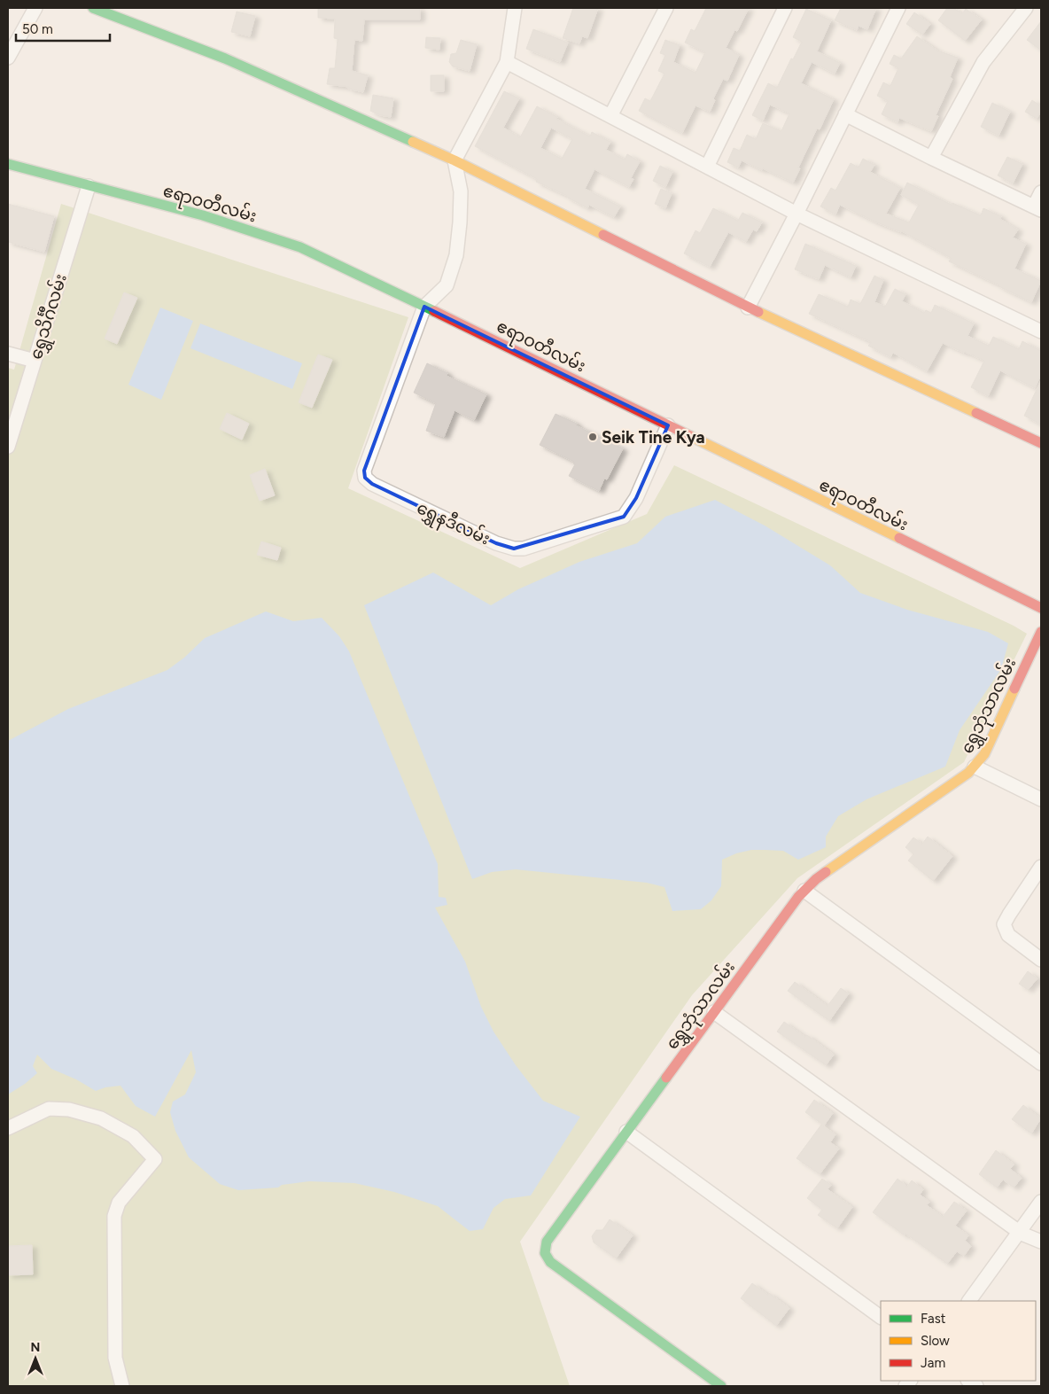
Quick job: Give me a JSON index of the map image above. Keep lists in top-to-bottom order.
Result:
{
  "streets": {
    "street": [
      "ဧရာဝတီလမ်း",
      "ရွှေသိင်္ဂီလမ်း",
      "ရွှေနဒီလမ်း",
      "ရွှေဘုံသာလမ်း"
    ]
  },
  "crossings": [
    ["ဧရာဝတီလမ်း", "ရွှေသိင်္ဂီလမ်း"],
    ["ဧရာဝတီလမ်း", "ရွှေနဒီလမ်း"]
  ],
  "places": ["Seik Tine Kya"],
  "legend": ["Fast", "Slow", "Jam"],
  "scale_bar": "50 m",
  "north": "top"
}
